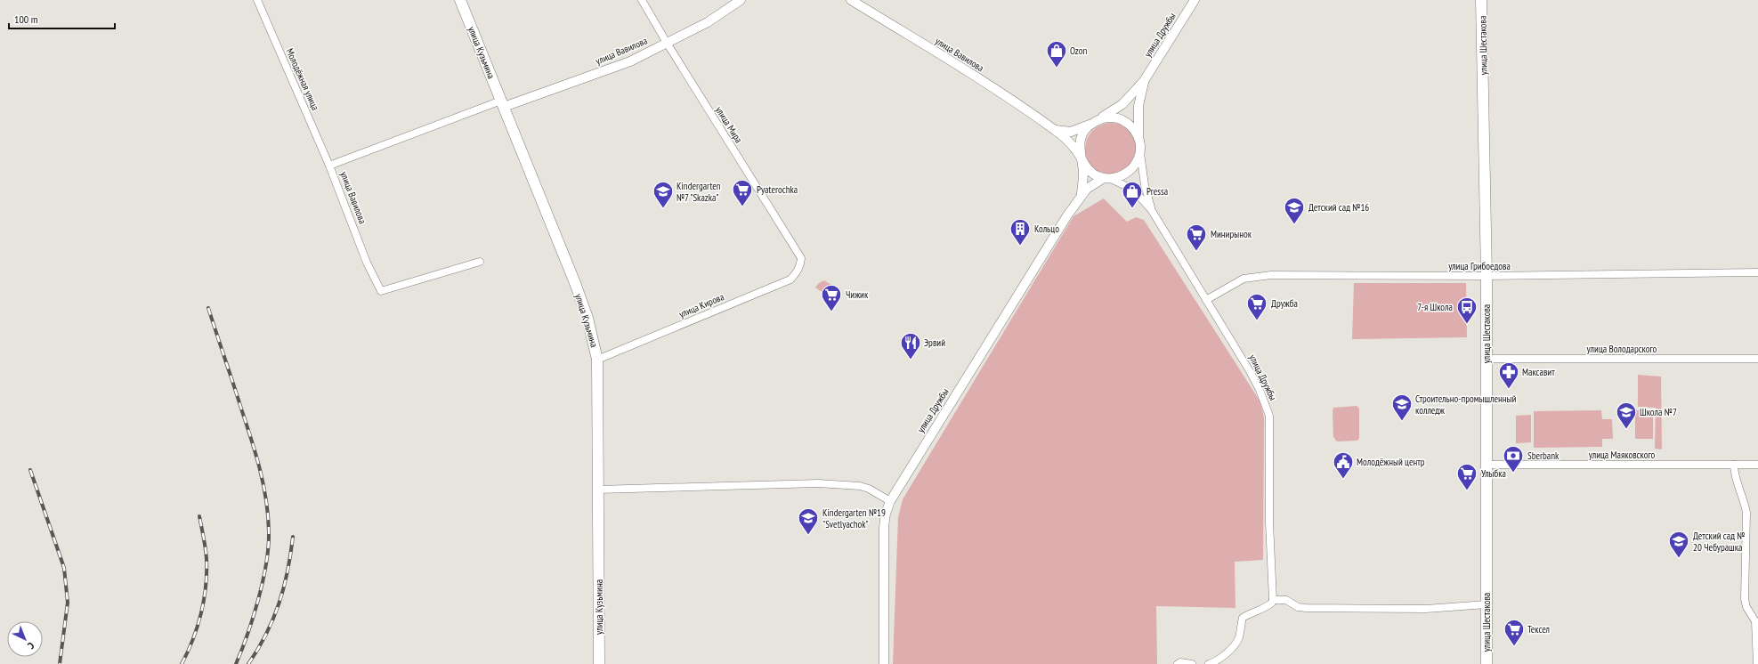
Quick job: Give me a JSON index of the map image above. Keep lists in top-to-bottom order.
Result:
{
  "streets": {
    "main road": ["улица Шестакова", "улица Кузьмина"],
    "street": [
      "улица Дружбы",
      "улица Вавилова",
      "Молодёжная улица",
      "улица Мира",
      "улица Грибоедова",
      "улица Кирова",
      "улица Володарского",
      "улица Маяковского"
    ]
  },
  "crossings": [
    ["улица Дружбы", "улица Грибоедова"],
    ["улица Шестакова", "улица Грибоедова"],
    ["улица Шестакова", "улица Володарского"],
    ["улица Шестакова", "улица Маяковского"],
    ["улица Вавилова", "улица Кузьмина"],
    ["улица Вавилова", "Молодёжная улица"],
    ["улица Вавилова", "улица Мира"],
    ["улица Кузьмина", "улица Кирова"],
    ["улица Мира", "улица Кирова"]
  ],
  "places": {
    "shop": ["Ozon", "Pressa"],
    "supermarket": [
      "Pyaterochka",
      "Минирынок",
      "Чижик",
      "Дружба",
      "Улыбка",
      "Тексел"
    ],
    "school or university": [
      "Kindergarten №7 \"Skazka\"",
      "Детский сад №16",
      "Строительно-промышленный колледж",
      "Школа №7",
      "Kindergarten №19 \"Svetlyachok\"",
      "Детский сад № 20 Чебурашка"
    ],
    "building": ["Кольцо"],
    "bus stop": ["7-я Школа"],
    "restaurant": ["Эрвий"],
    "pharmacy": ["Максавит"],
    "bank": ["Sberbank"],
    "public building": ["Молодёжный центр"]
  },
  "scale_bar": "100 m",
  "north": "bottom right"
}
